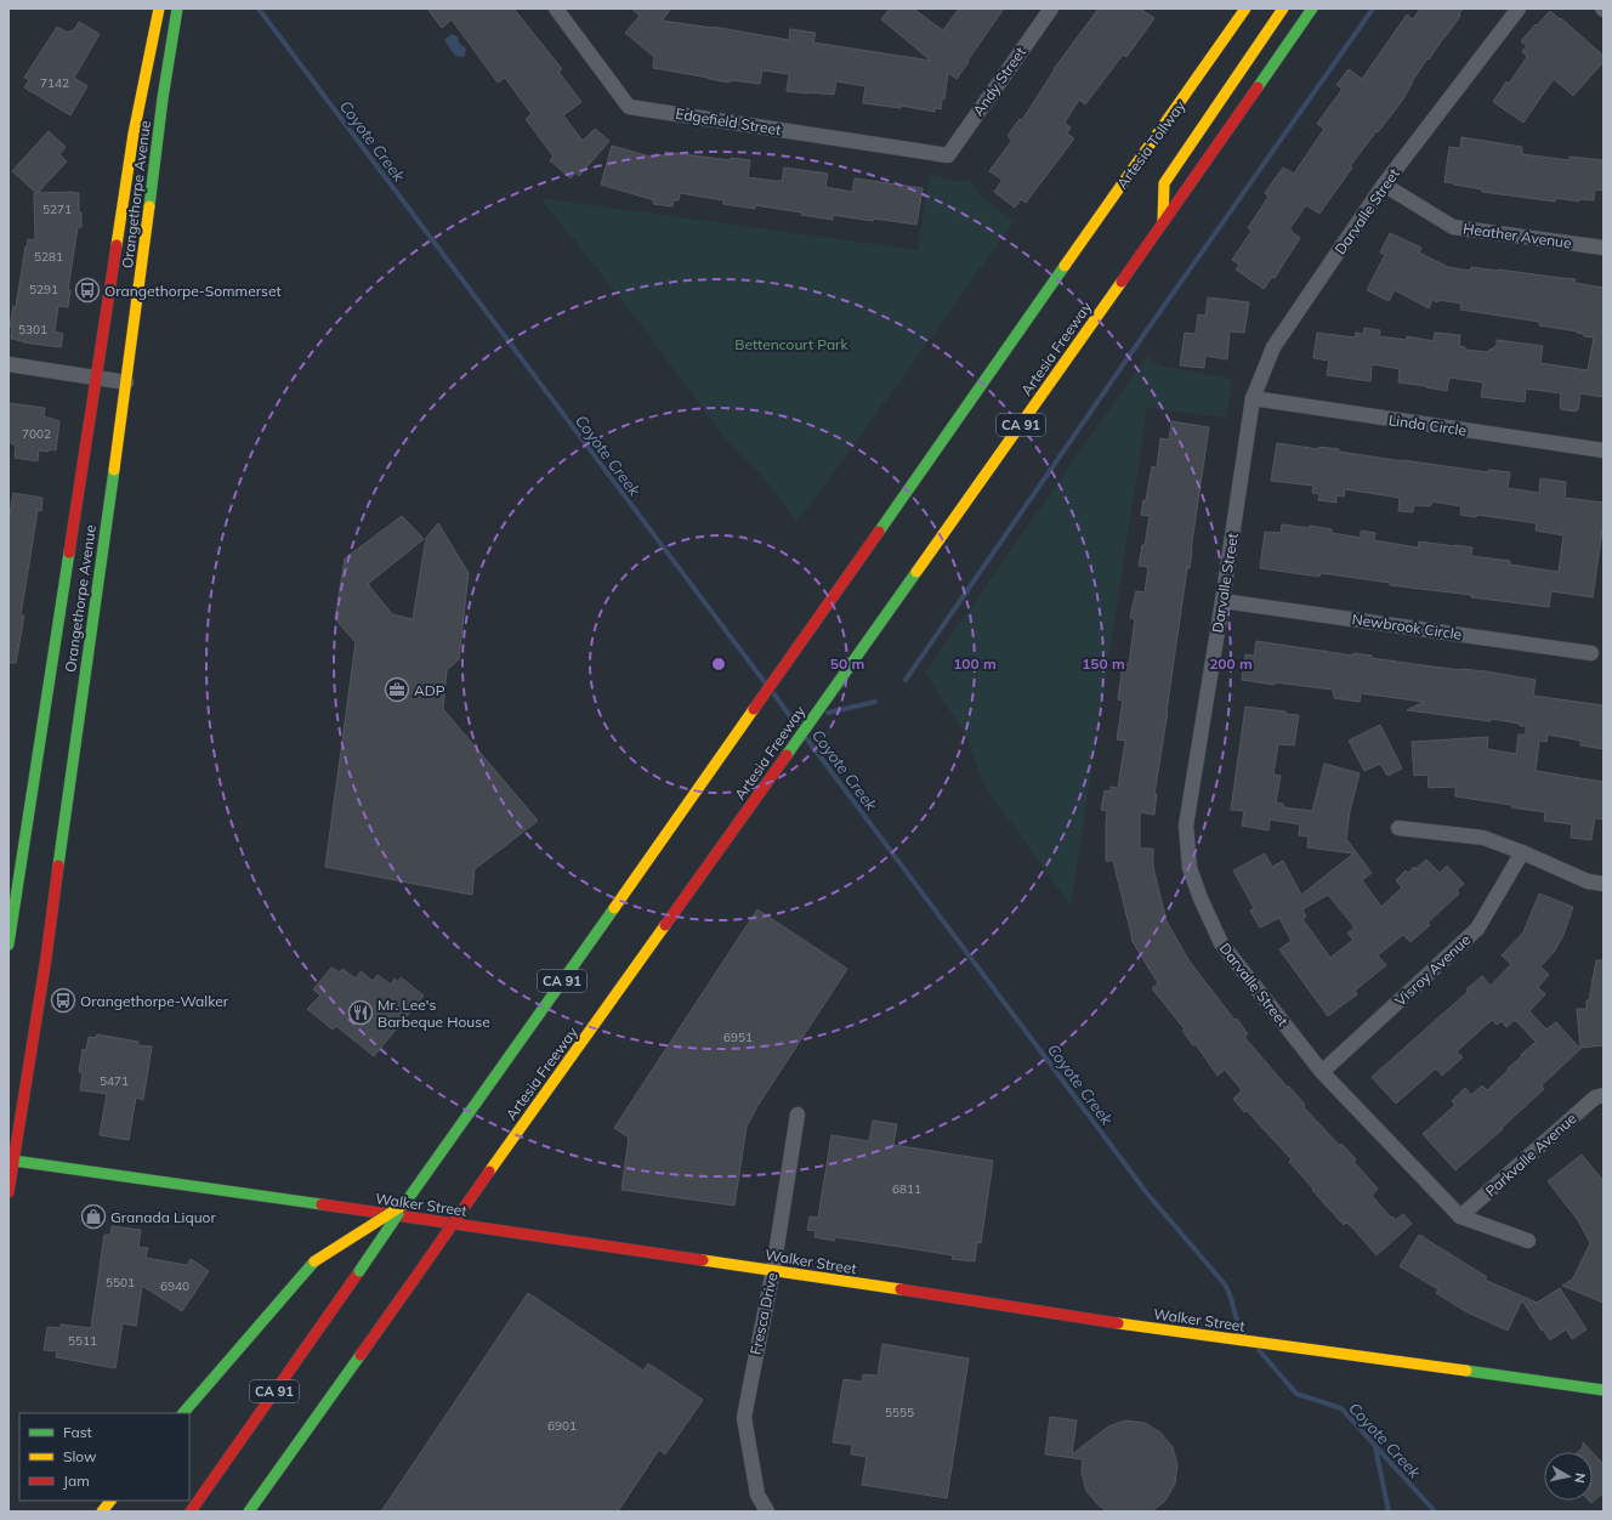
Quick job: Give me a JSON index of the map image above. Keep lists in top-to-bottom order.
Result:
{
  "streets": {
    "main road": [
      "Orangethorpe Avenue",
      "Artesia Freeway",
      "CA 91",
      "Walker Street"
    ],
    "street": [
      "Andy Street",
      "Edgefield Street",
      "Darvalle Street",
      "Heather Avenue",
      "Linda Circle",
      "Newbrook Circle",
      "Visroy Avenue",
      "Parkvalle Avenue",
      "Fresca Drive"
    ]
  },
  "crossings": [
    ["Andy Street", "Edgefield Street"],
    ["Orangethorpe Avenue", "Walker Street"],
    ["Darvalle Street", "Heather Avenue"],
    ["Darvalle Street", "Linda Circle"],
    ["Darvalle Street", "Newbrook Circle"],
    ["Darvalle Street", "Visroy Avenue"],
    ["Darvalle Street", "Parkvalle Avenue"],
    ["Walker Street", "Fresca Drive"]
  ],
  "water": ["Coyote Creek"],
  "parks": ["Bettencourt Park"],
  "places": {
    "bus stop": ["Orangethorpe-Sommerset", "Orangethorpe-Walker"],
    "office": ["ADP"],
    "restaurant": ["Mr. Lee's Barbeque House"],
    "shop": ["Granada Liquor"]
  },
  "house_numbers": [
    "7142",
    "5271",
    "5281",
    "5291",
    "5301",
    "7002",
    "6951",
    "5471",
    "6811",
    "5501",
    "6940",
    "5511",
    "5555",
    "6901"
  ],
  "legend": ["Fast", "Slow", "Jam"],
  "north": "right",
  "rings": [
    "50 m",
    "100 m",
    "150 m",
    "200 m"
  ]
}
